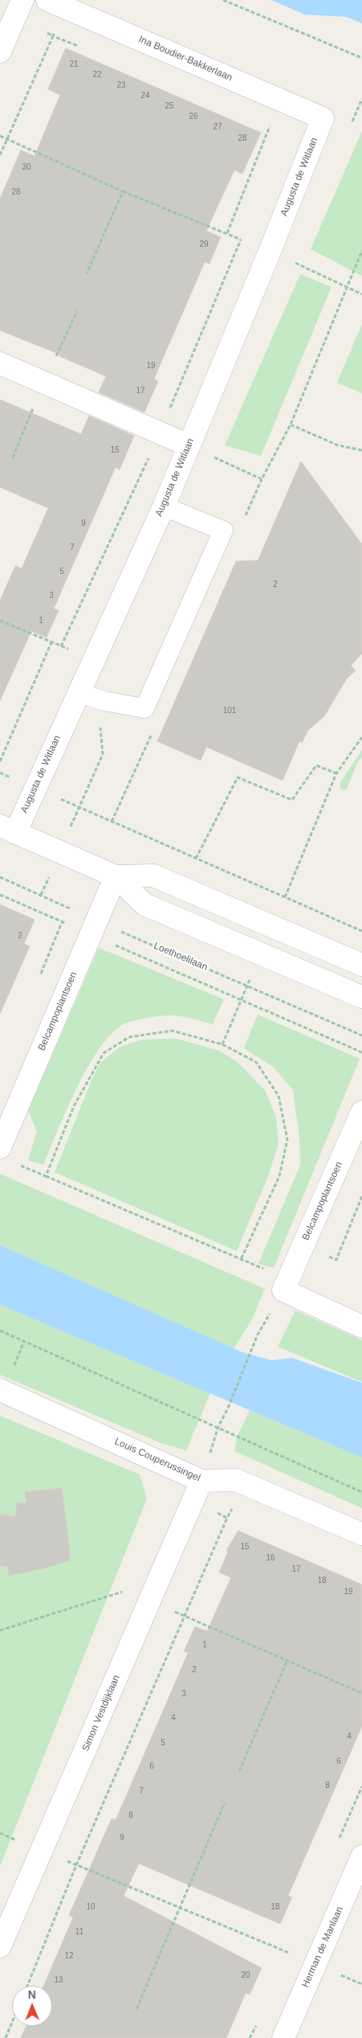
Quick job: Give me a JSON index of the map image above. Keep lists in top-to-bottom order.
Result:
{
  "streets": {
    "street": [
      "Ina Boudier-Bakkerlaan",
      "Augusta de Witlaan",
      "Belcampoplantsoen",
      "Louis Couperussingel",
      "Simon Vestdijklaan",
      "Herman de Manlaan"
    ],
    "path": ["Loethoelilaan"]
  },
  "crossings": [
    ["Ina Boudier-Bakkerlaan", "Augusta de Witlaan"],
    ["Loethoelilaan", "Belcampoplantsoen"],
    ["Louis Couperussingel", "Simon Vestdijklaan"]
  ],
  "house_numbers": [
    "21",
    "22",
    "23",
    "24",
    "25",
    "26",
    "27",
    "28",
    "30",
    "28",
    "29",
    "19",
    "17",
    "15",
    "9",
    "7",
    "5",
    "2",
    "3",
    "1",
    "101",
    "2",
    "15",
    "16",
    "17",
    "18",
    "19",
    "1",
    "2",
    "3",
    "4",
    "4",
    "5",
    "6",
    "6",
    "8",
    "7",
    "8",
    "9",
    "10",
    "18",
    "11",
    "12",
    "20",
    "13"
  ],
  "north": "top"
}
